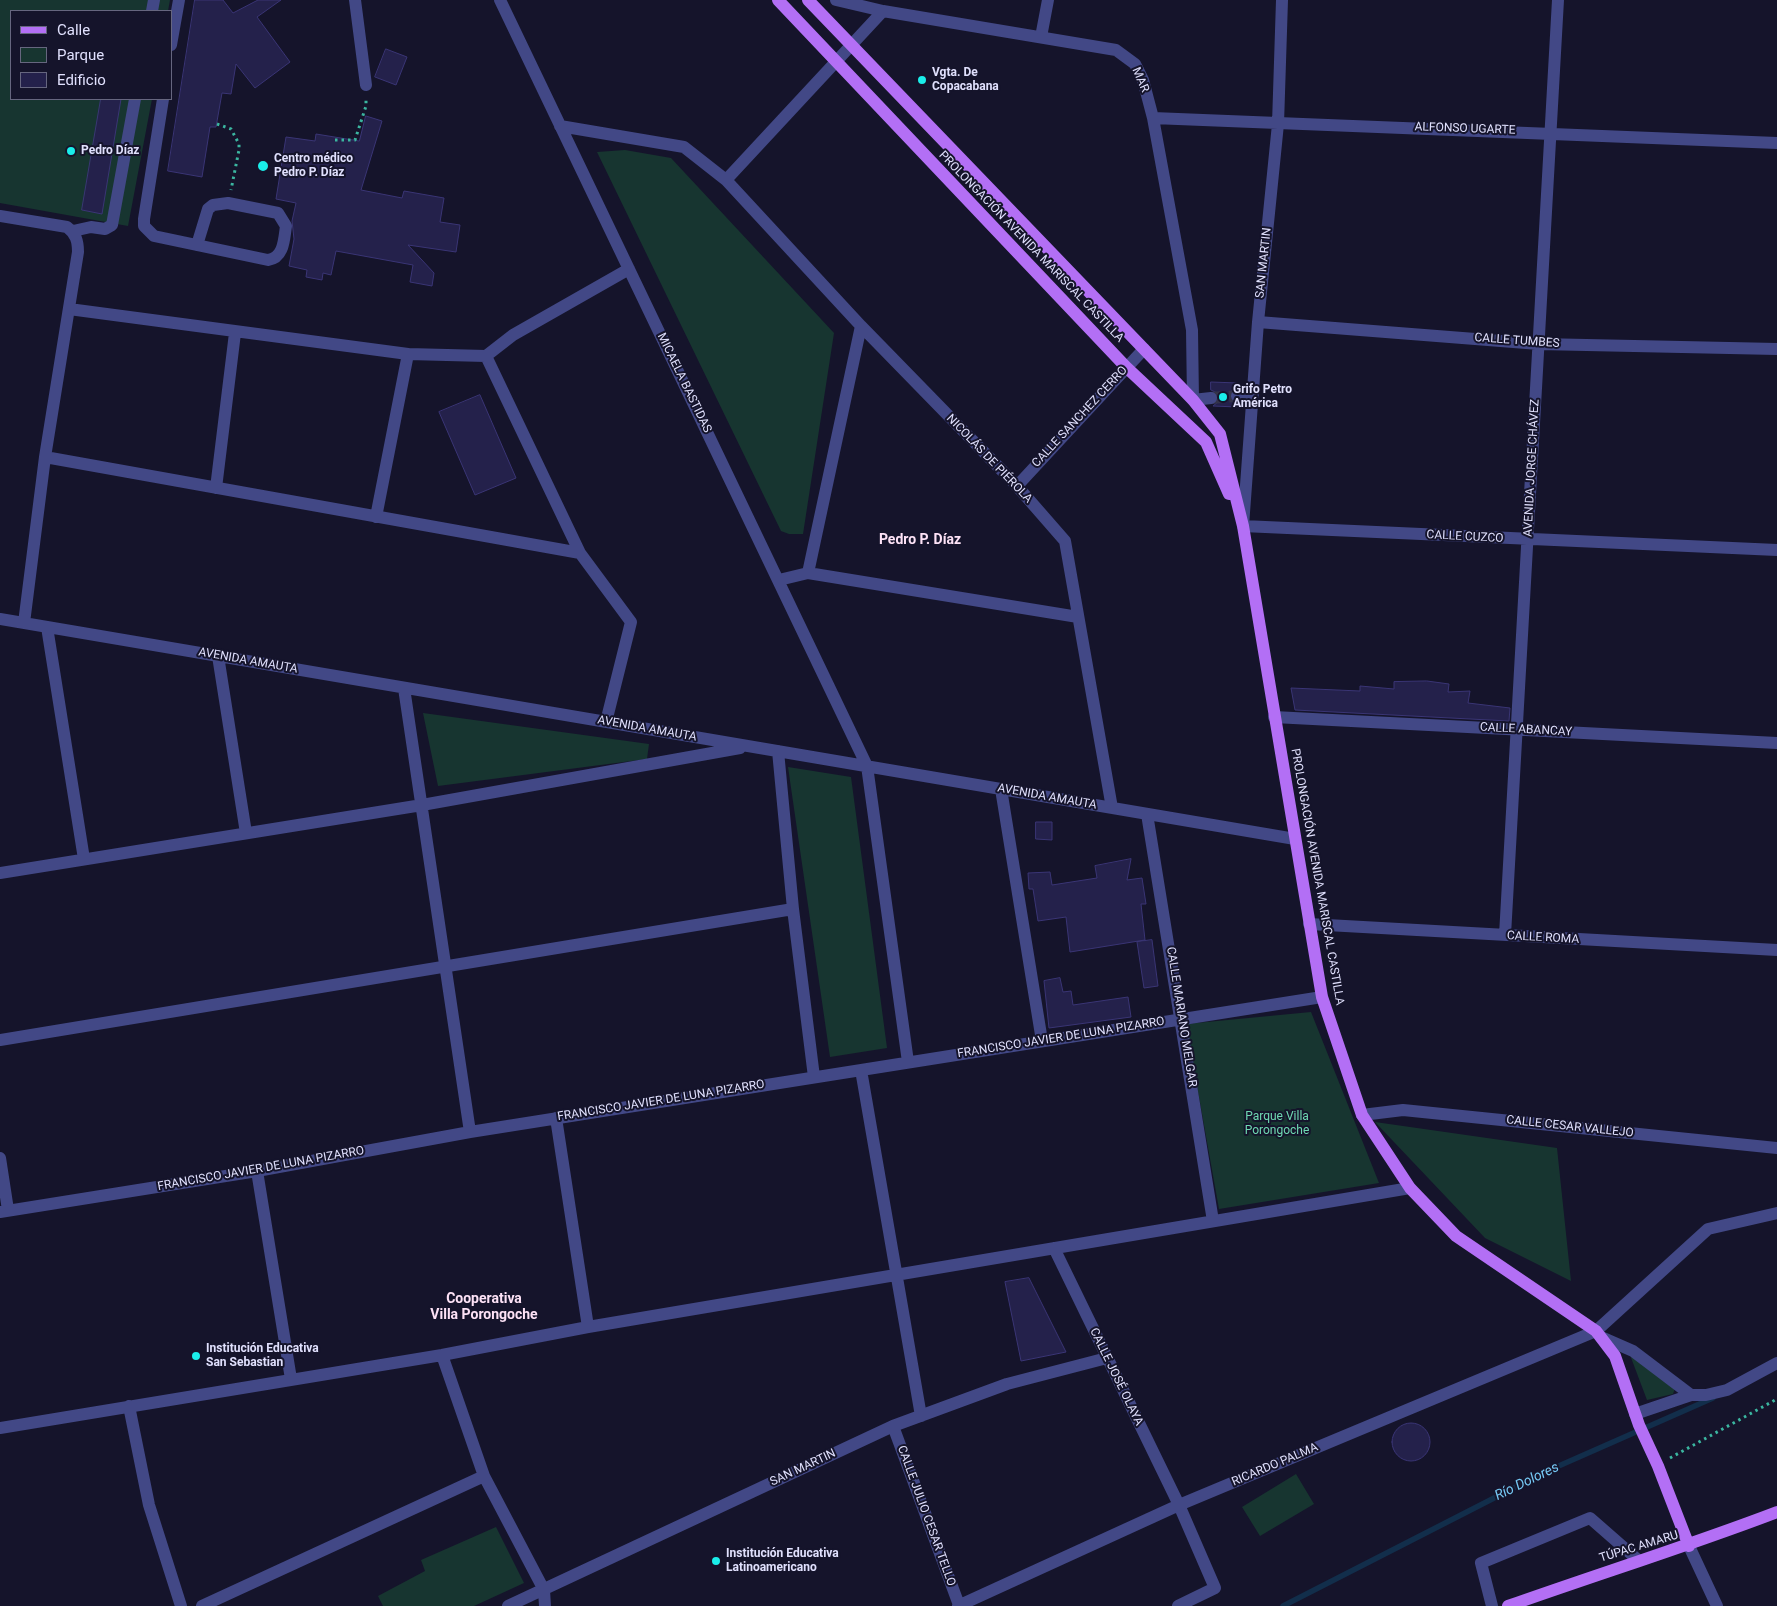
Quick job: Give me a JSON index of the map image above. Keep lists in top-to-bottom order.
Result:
{
  "streets": {
    "main road": ["PROLONGACIÓN AVENIDA MARISCAL CASTILLA", "TÚPAC AMARU"],
    "street": [
      "MAR",
      "ALFONSO UGARTE",
      "SAN MARTIN",
      "CALLE TUMBES",
      "MICAELA BASTIDAS",
      "CALLE SANCHEZ CERRO",
      "NICOLÁS DE PIÉROLA",
      "AVENIDA JORGE CHÁVEZ",
      "CALLE CUZCO",
      "AVENIDA AMAUTA",
      "CALLE ABANCAY",
      "CALLE ROMA",
      "CALLE MARIANO MELGAR",
      "FRANCISCO JAVIER DE LUNA PIZARRO",
      "CALLE CESAR VALLEJO",
      "CALLE JOSÉ OLAYA",
      "RICARDO PALMA",
      "CALLE JULIO CESAR TELLO"
    ]
  },
  "crossings": [
    ["MAR", "ALFONSO UGARTE"],
    ["MAR", "PROLONGACIÓN AVENIDA MARISCAL CASTILLA"],
    ["ALFONSO UGARTE", "SAN MARTIN"],
    ["ALFONSO UGARTE", "AVENIDA JORGE CHÁVEZ"],
    ["PROLONGACIÓN AVENIDA MARISCAL CASTILLA", "SAN MARTIN"],
    ["PROLONGACIÓN AVENIDA MARISCAL CASTILLA", "CALLE SANCHEZ CERRO"],
    ["PROLONGACIÓN AVENIDA MARISCAL CASTILLA", "CALLE CUZCO"],
    ["PROLONGACIÓN AVENIDA MARISCAL CASTILLA", "AVENIDA AMAUTA"],
    ["PROLONGACIÓN AVENIDA MARISCAL CASTILLA", "CALLE ABANCAY"],
    ["PROLONGACIÓN AVENIDA MARISCAL CASTILLA", "CALLE ROMA"],
    ["PROLONGACIÓN AVENIDA MARISCAL CASTILLA", "FRANCISCO JAVIER DE LUNA PIZARRO"],
    ["PROLONGACIÓN AVENIDA MARISCAL CASTILLA", "CALLE CESAR VALLEJO"],
    ["PROLONGACIÓN AVENIDA MARISCAL CASTILLA", "RICARDO PALMA"],
    ["PROLONGACIÓN AVENIDA MARISCAL CASTILLA", "TÚPAC AMARU"],
    ["SAN MARTIN", "CALLE TUMBES"],
    ["SAN MARTIN", "CALLE CUZCO"],
    ["SAN MARTIN", "CALLE JOSÉ OLAYA"],
    ["SAN MARTIN", "CALLE JULIO CESAR TELLO"],
    ["CALLE TUMBES", "AVENIDA JORGE CHÁVEZ"],
    ["MICAELA BASTIDAS", "NICOLÁS DE PIÉROLA"],
    ["MICAELA BASTIDAS", "AVENIDA AMAUTA"],
    ["MICAELA BASTIDAS", "FRANCISCO JAVIER DE LUNA PIZARRO"],
    ["CALLE SANCHEZ CERRO", "NICOLÁS DE PIÉROLA"],
    ["NICOLÁS DE PIÉROLA", "AVENIDA AMAUTA"],
    ["AVENIDA JORGE CHÁVEZ", "CALLE CUZCO"],
    ["AVENIDA JORGE CHÁVEZ", "CALLE ABANCAY"],
    ["AVENIDA JORGE CHÁVEZ", "CALLE ROMA"],
    ["AVENIDA AMAUTA", "CALLE MARIANO MELGAR"],
    ["CALLE MARIANO MELGAR", "FRANCISCO JAVIER DE LUNA PIZARRO"],
    ["CALLE JOSÉ OLAYA", "RICARDO PALMA"],
    ["RICARDO PALMA", "CALLE JULIO CESAR TELLO"]
  ],
  "districts": ["Pedro P. Díaz", "Cooperativa Villa Porongoche"],
  "water": ["Río Dolores"],
  "parks": ["Parque Villa Porongoche"],
  "places": [
    "Vgta. De Copacabana",
    "Pedro Díaz",
    "Centro médico Pedro P. Díaz",
    "Grifo Petro América",
    "Institución Educativa San Sebastian",
    "Institución Educativa Latinoamericano"
  ],
  "legend": ["Calle", "Parque", "Edificio"]
}
